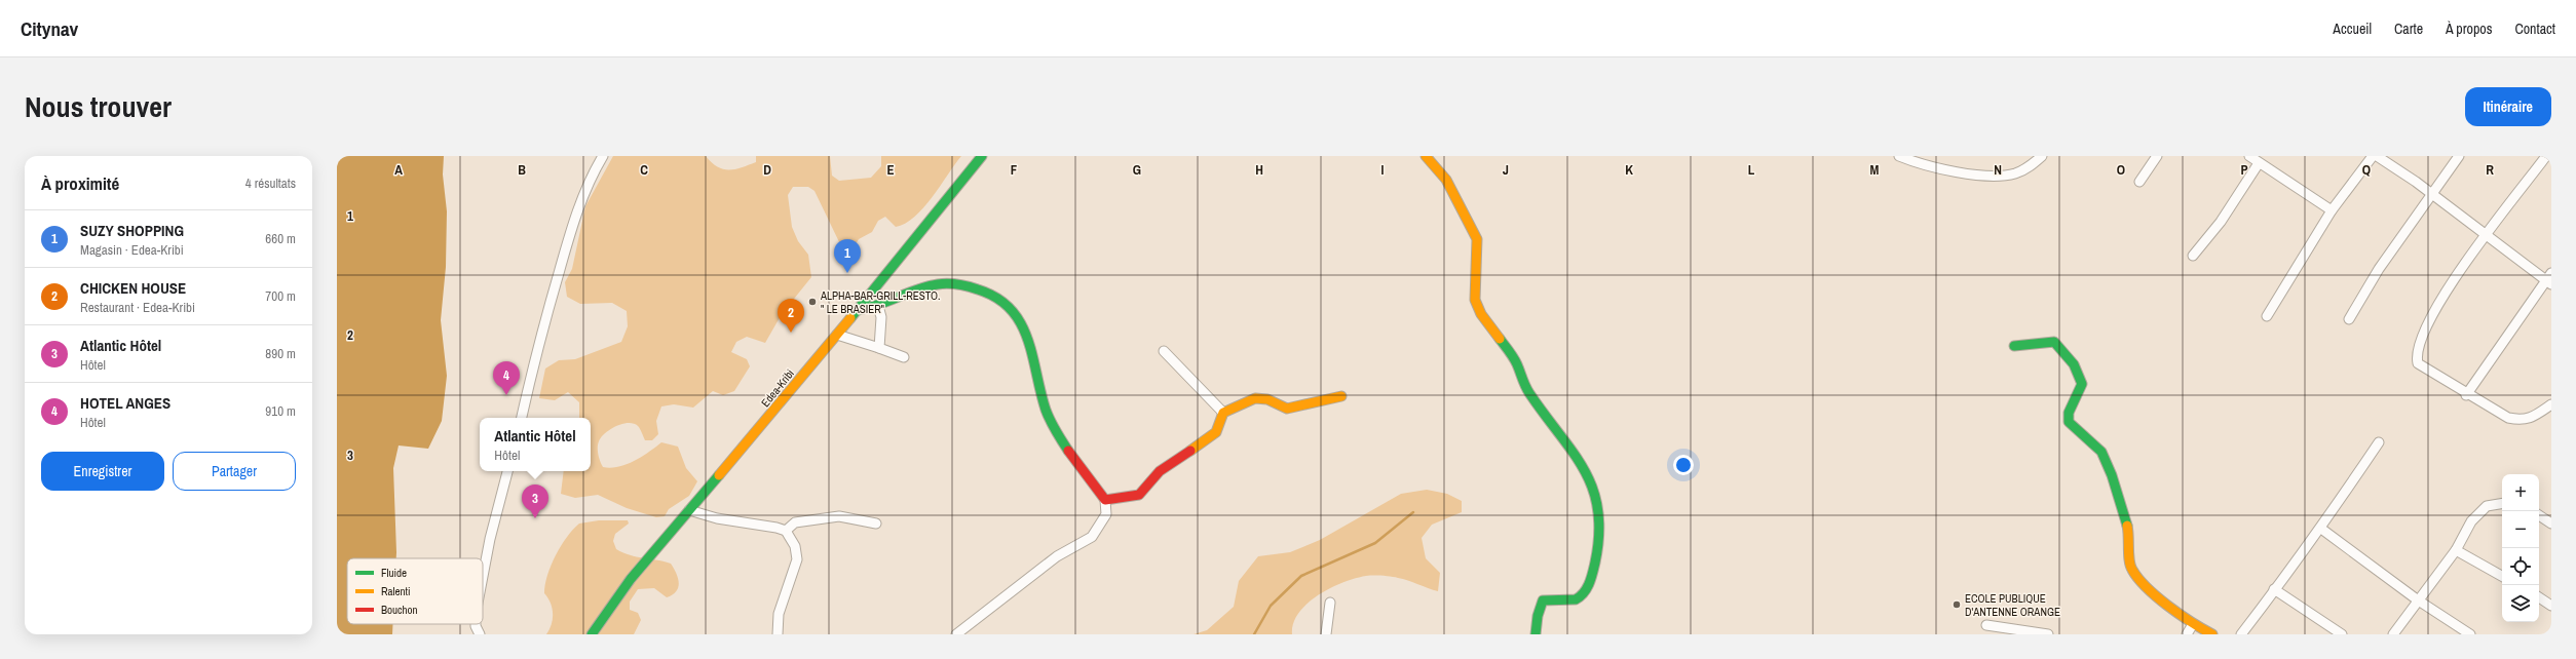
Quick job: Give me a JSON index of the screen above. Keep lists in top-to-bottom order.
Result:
{
  "streets": {
    "main road": ["Edea-Kribi"]
  },
  "places": ["ALPHA-BAR-GRILL-RESTO. \" LE BRASIER\"", "ECOLE PUBLIQUE D'ANTENNE ORANGE"],
  "legend": ["Fluide", "Ralenti", "Bouchon"],
  "page": {
    "header": "Citynav",
    "nav": [
      "Accueil",
      "Carte",
      "À propos",
      "Contact"
    ],
    "title": "Nous trouver",
    "buttons": [
      "Itinéraire",
      ["Enregistrer", "Partager"]
    ],
    "heading": ["À proximité", "4 résultats"],
    "list": [
      {
        "mark": "1",
        "name": "SUZY SHOPPING",
        "note": "Magasin · Edea-Kribi",
        "value": "660 m"
      },
      {
        "mark": "2",
        "name": "CHICKEN HOUSE",
        "note": "Restaurant · Edea-Kribi",
        "value": "700 m"
      },
      {
        "mark": "3",
        "name": "Atlantic Hôtel",
        "note": "Hôtel",
        "value": "890 m"
      },
      {
        "mark": "4",
        "name": "HOTEL ANGES",
        "note": "Hôtel",
        "value": "910 m"
      }
    ],
    "pins": [
      "1",
      "2",
      "4",
      "3"
    ],
    "popup": ["Atlantic Hôtel", "Hôtel"],
    "map_buttons": ["+", "−"]
  },
  "grid": {
    "columns": [
      "A",
      "B",
      "C",
      "D",
      "E",
      "F",
      "G",
      "H",
      "I",
      "J",
      "K",
      "L",
      "M",
      "N",
      "O",
      "P",
      "Q",
      "R"
    ],
    "rows": ["1", "2", "3"]
  }
}
